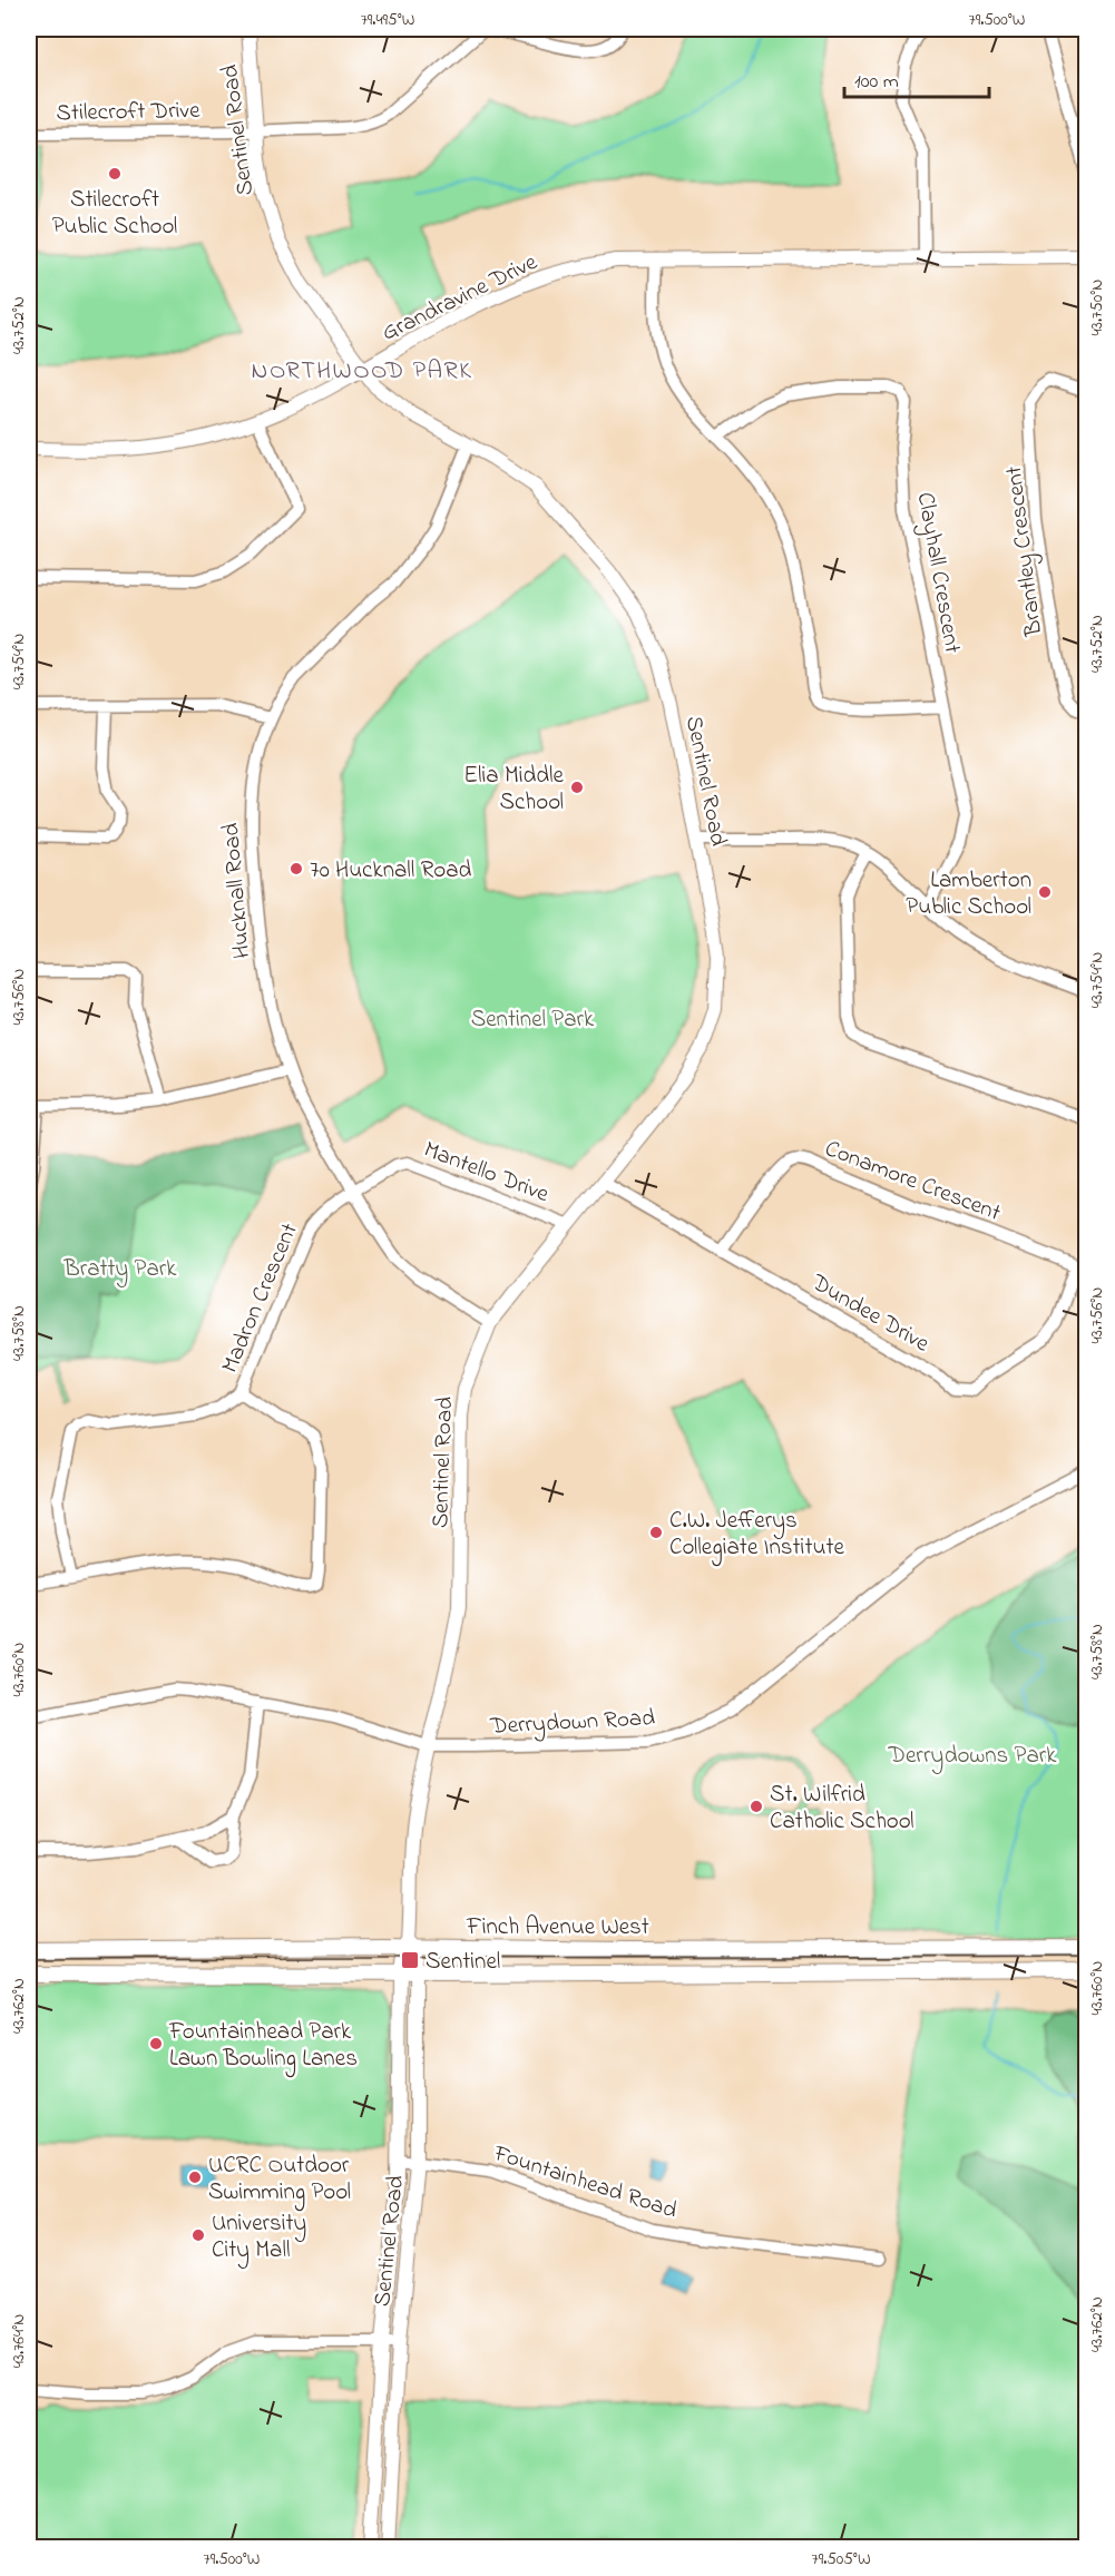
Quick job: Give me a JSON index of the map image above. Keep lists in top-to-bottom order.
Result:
{
  "streets": {
    "main road": ["Finch Avenue West"],
    "street": [
      "Stilecroft Drive",
      "Sentinel Road",
      "Grandravine Drive",
      "Brantley Crescent",
      "Clayhall Crescent",
      "Hucknall Road",
      "Mantello Drive",
      "Conamore Crescent",
      "Madron Crescent",
      "Dundee Drive",
      "Derrydown Road",
      "Fountainhead Road"
    ]
  },
  "crossings": [
    ["Stilecroft Drive", "Sentinel Road"],
    ["Sentinel Road", "Grandravine Drive"],
    ["Sentinel Road", "Hucknall Road"],
    ["Sentinel Road", "Mantello Drive"],
    ["Sentinel Road", "Dundee Drive"],
    ["Sentinel Road", "Derrydown Road"],
    ["Sentinel Road", "Finch Avenue West"],
    ["Sentinel Road", "Fountainhead Road"],
    ["Hucknall Road", "Mantello Drive"],
    ["Hucknall Road", "Madron Crescent"],
    ["Mantello Drive", "Madron Crescent"],
    ["Conamore Crescent", "Dundee Drive"]
  ],
  "districts": ["NORTHWOOD PARK"],
  "parks": ["Sentinel Park", "Bratty Park", "Derrydowns Park"],
  "places": {
    "other": [
      "Stilecroft Public School",
      "Elia Middle School",
      "70 Hucknall Road",
      "Lamberton Public School",
      "C.W. Jefferys Collegiate Institute",
      "St. Wilfrid Catholic School",
      "Fountainhead Park Lawn Bowling Lanes",
      "UCRC Outdoor Swimming Pool",
      "University City Mall"
    ],
    "transit": ["Sentinel"]
  },
  "scale_bar": "100 m",
  "coordinates": [
    "79.495°W",
    "79.500°W",
    "43.750°N",
    "43.752°N",
    "43.754°N",
    "43.756°N",
    "43.758°N",
    "43.760°N",
    "43.762°N",
    "43.764°N",
    "79.505°W"
  ]
}
